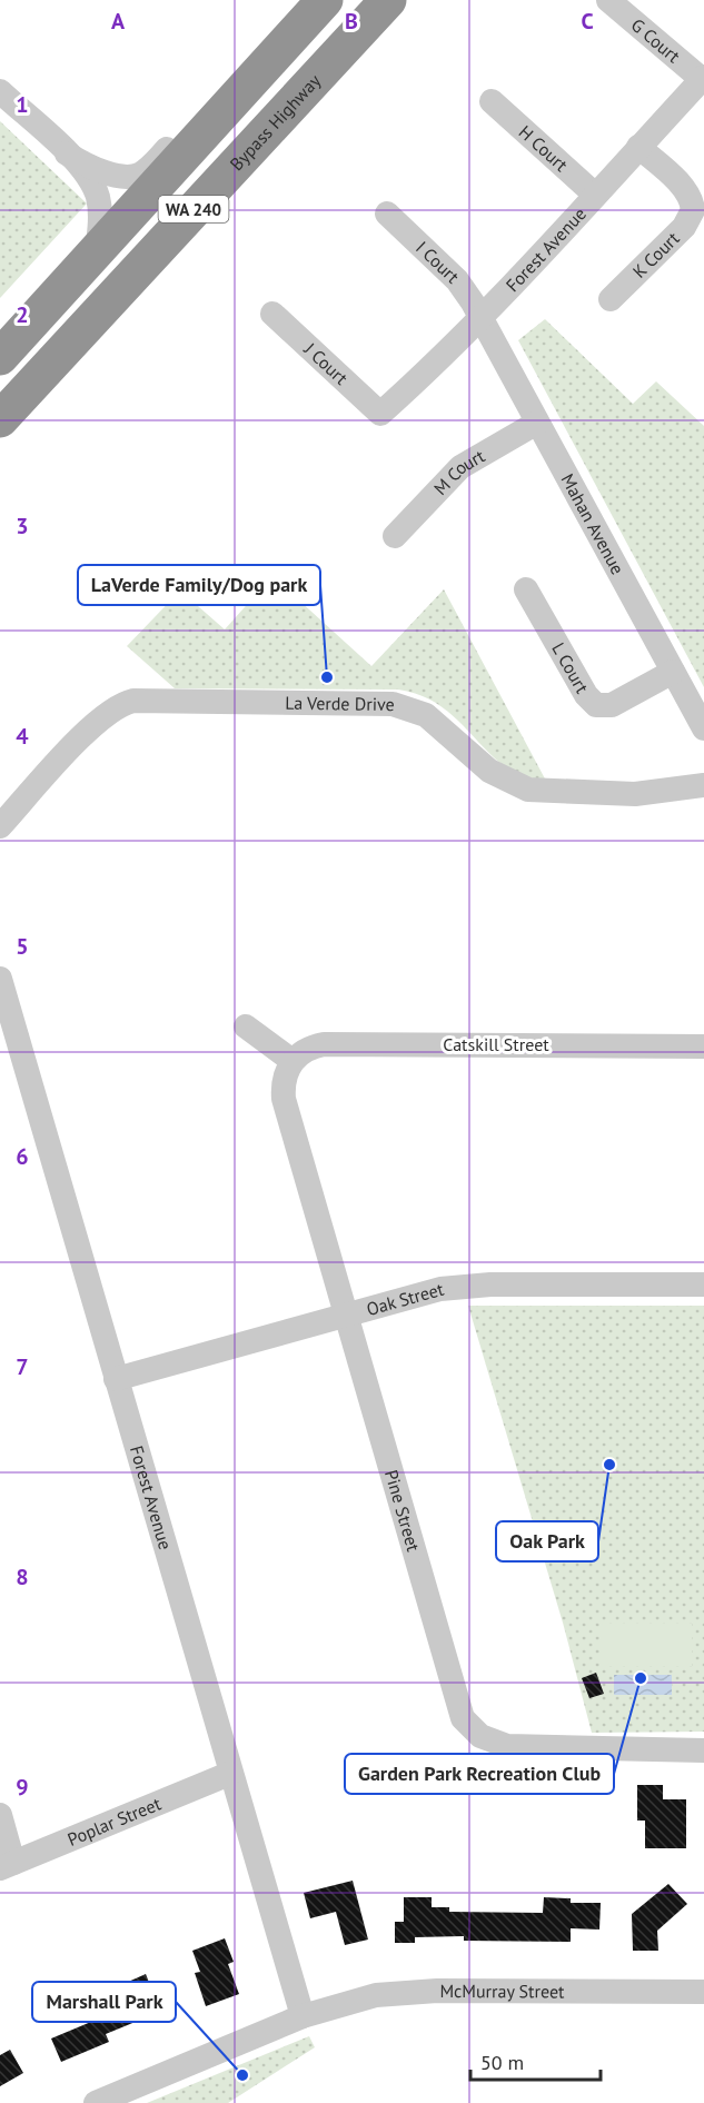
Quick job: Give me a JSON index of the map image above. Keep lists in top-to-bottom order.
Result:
{
  "streets": {
    "highway": ["Bypass Highway", "WA 240"],
    "street": [
      "G Court",
      "H Court",
      "Forest Avenue",
      "K Court",
      "I Court",
      "J Court",
      "M Court",
      "Mahan Avenue",
      "L Court",
      "La Verde Drive",
      "Catskill Street",
      "Oak Street",
      "Pine Street",
      "Poplar Street",
      "McMurray Street"
    ]
  },
  "crossings": [
    ["G Court", "Forest Avenue"],
    ["H Court", "Forest Avenue"],
    ["Forest Avenue", "K Court"],
    ["Forest Avenue", "I Court"],
    ["Forest Avenue", "J Court"],
    ["Forest Avenue", "Mahan Avenue"],
    ["Forest Avenue", "Oak Street"],
    ["Forest Avenue", "Poplar Street"],
    ["Forest Avenue", "McMurray Street"],
    ["I Court", "Mahan Avenue"],
    ["M Court", "Mahan Avenue"],
    ["Mahan Avenue", "L Court"],
    ["Catskill Street", "Pine Street"],
    ["Oak Street", "Pine Street"]
  ],
  "places": [
    "LaVerde Family/Dog park",
    "Oak Park",
    "Garden Park Recreation Club",
    "Marshall Park"
  ],
  "scale_bar": "50 m",
  "grid": {
    "columns": ["A", "B", "C"],
    "rows": [
      "1",
      "2",
      "3",
      "4",
      "5",
      "6",
      "7",
      "8",
      "9"
    ]
  }
}
